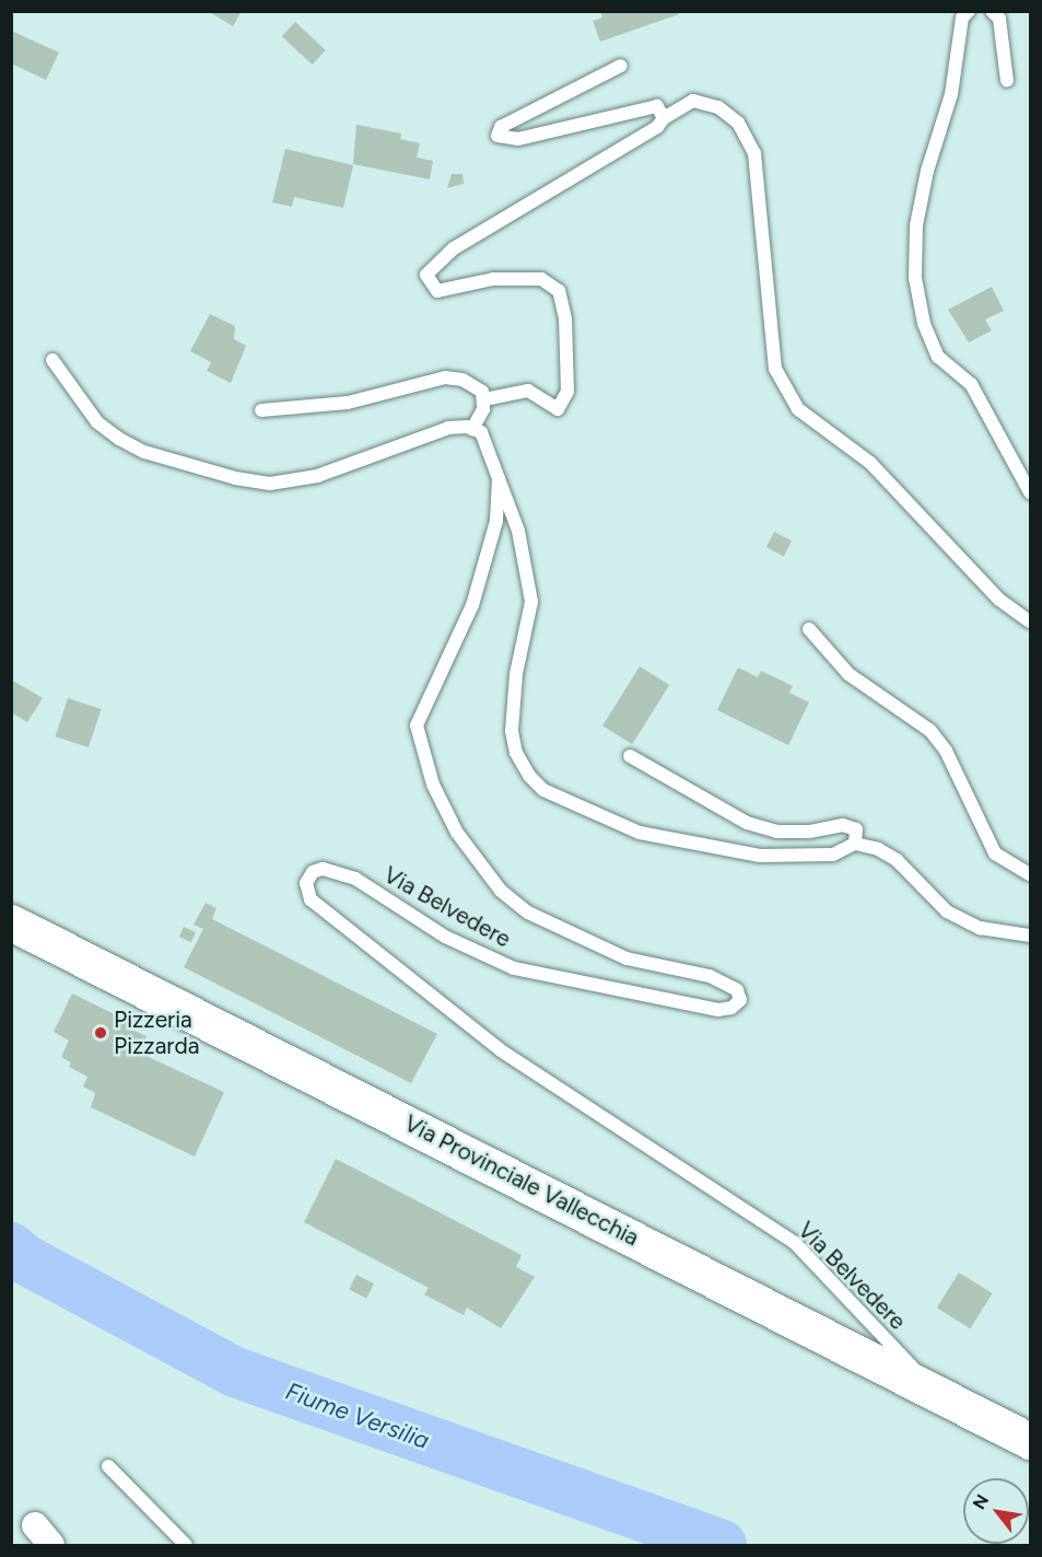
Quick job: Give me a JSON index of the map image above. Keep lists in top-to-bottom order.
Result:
{
  "streets": {
    "main road": ["Via Provinciale Vallecchia"],
    "lane": ["Via Belvedere"]
  },
  "crossings": [
    ["Via Belvedere", "Via Provinciale Vallecchia"]
  ],
  "water": ["Fiume Versilia"],
  "places": ["Pizzeria Pizzarda"],
  "north": "top left"
}
